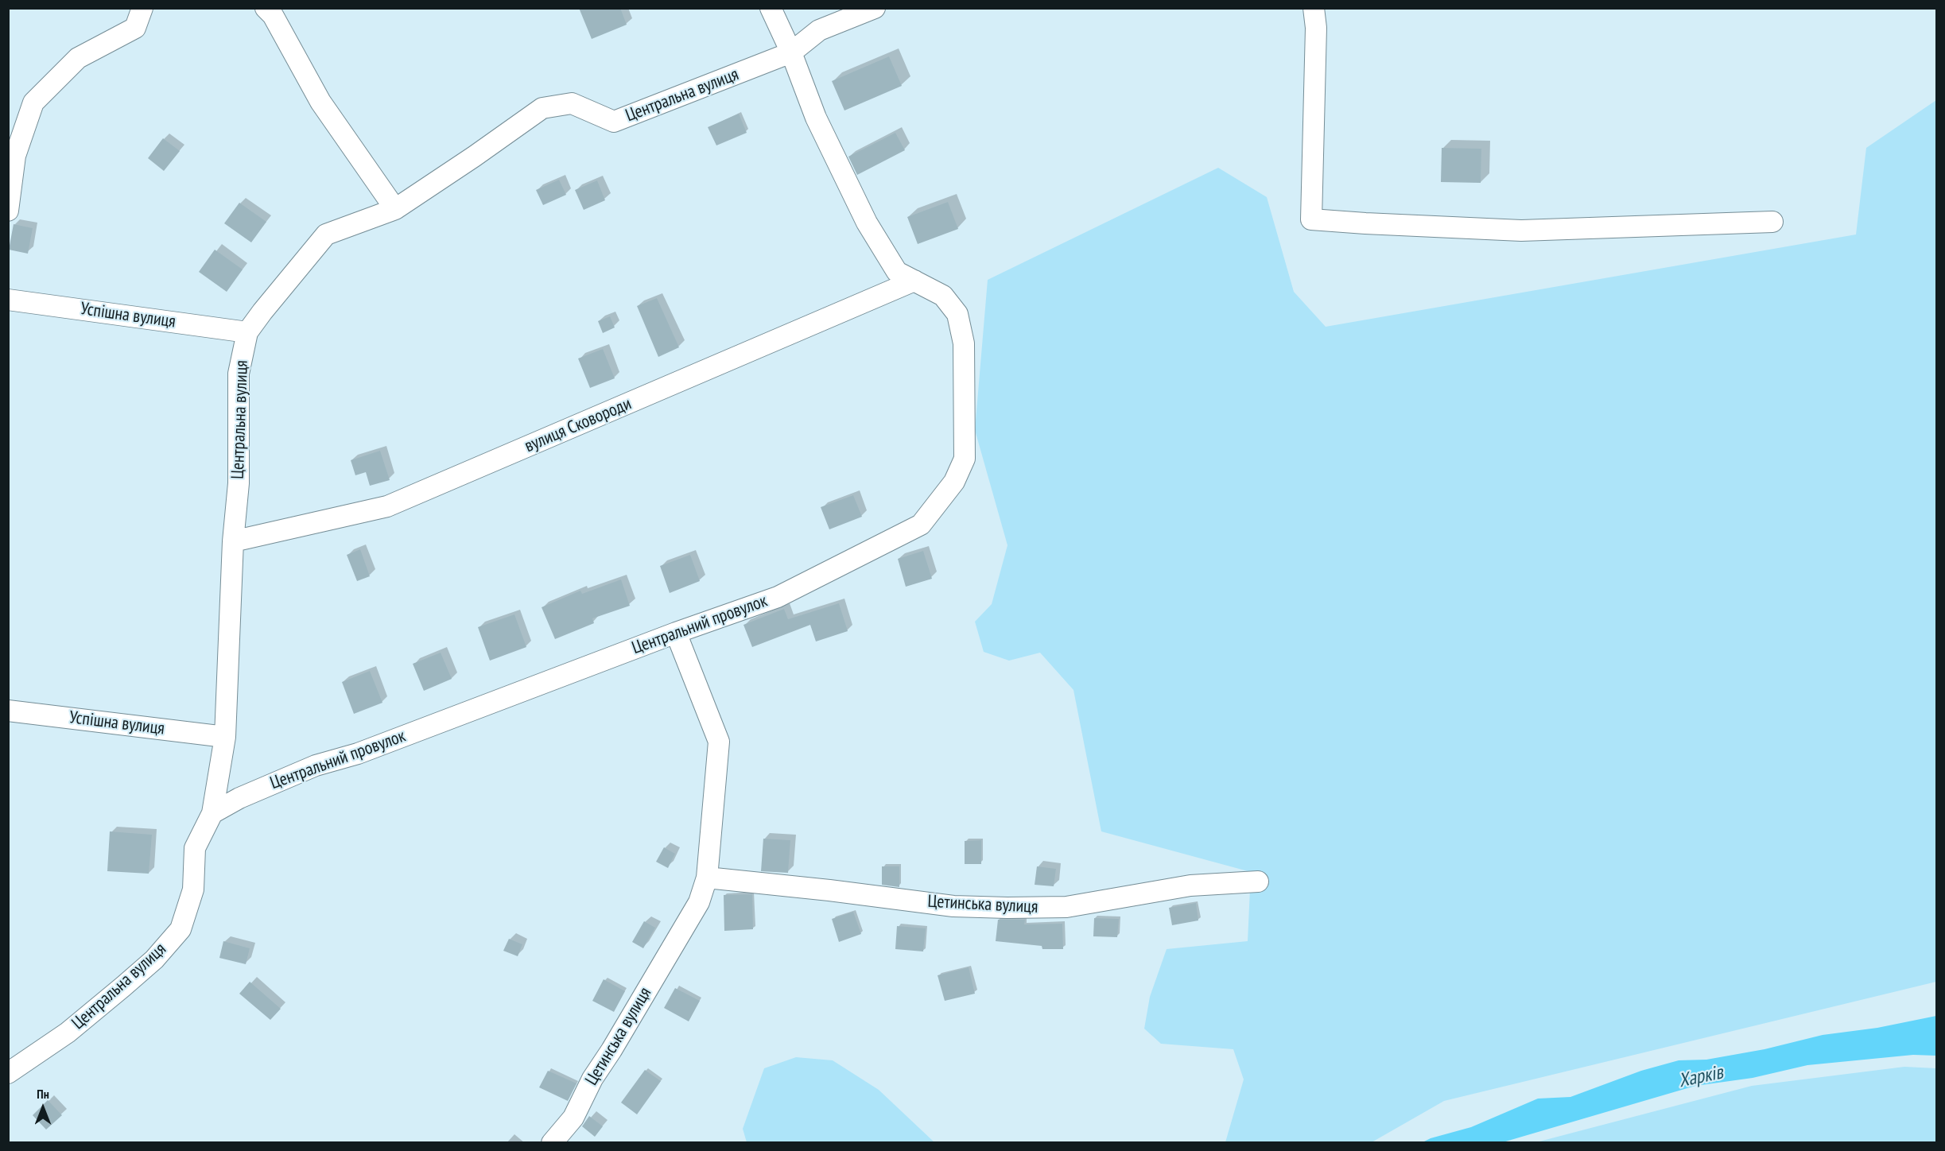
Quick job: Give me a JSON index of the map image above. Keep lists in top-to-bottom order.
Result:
{
  "streets": {
    "street": [
      "Центральна вулиця",
      "Успішна вулиця",
      "вулиця Сковороди",
      "Центральний провулок",
      "Цетинська вулиця"
    ]
  },
  "crossings": [
    ["Центральна вулиця", "Успішна вулиця"],
    ["Центральна вулиця", "вулиця Сковороди"],
    ["Центральна вулиця", "Центральний провулок"],
    ["вулиця Сковороди", "Центральний провулок"],
    ["Центральний провулок", "Цетинська вулиця"]
  ],
  "water": ["Харків"],
  "north": "top"
}
